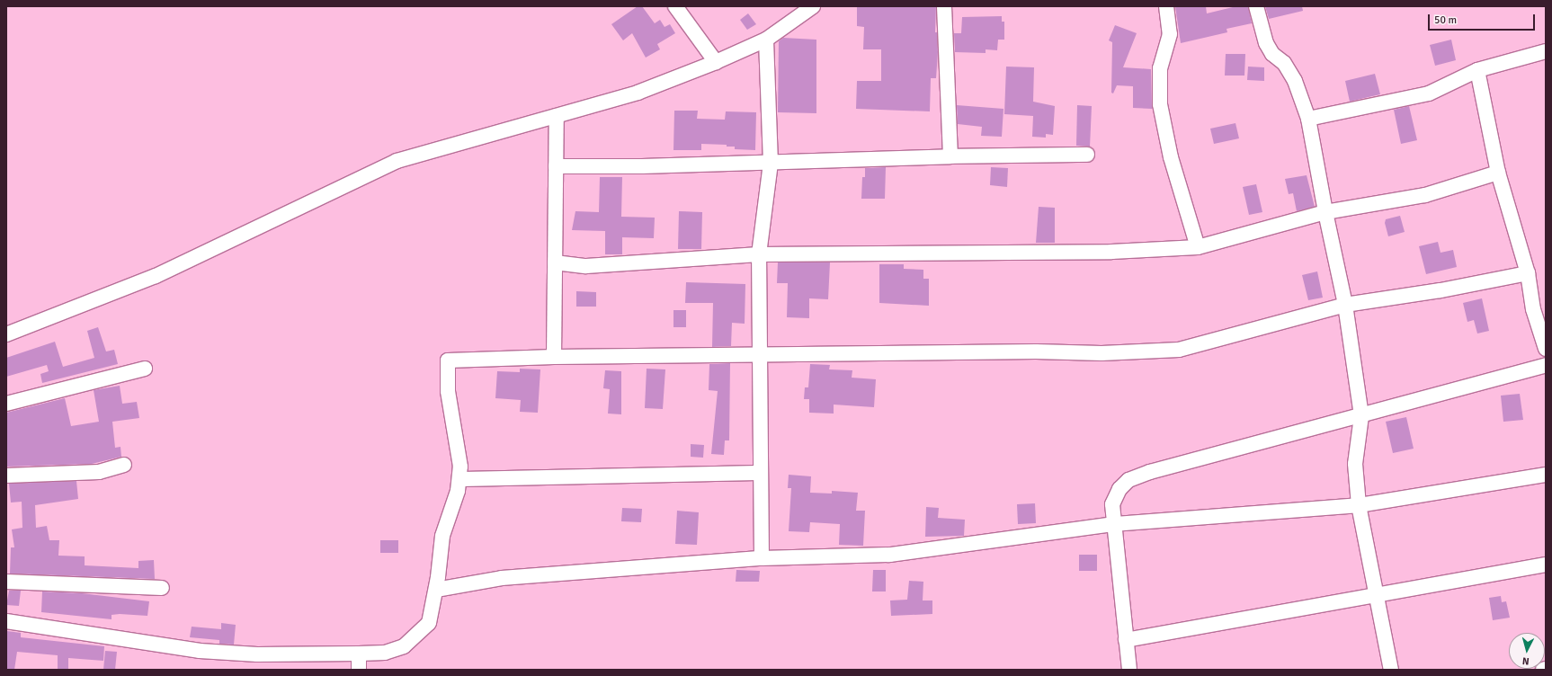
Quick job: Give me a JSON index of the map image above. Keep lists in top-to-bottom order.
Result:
{
  "scale_bar": "50 m",
  "north": "bottom"
}
